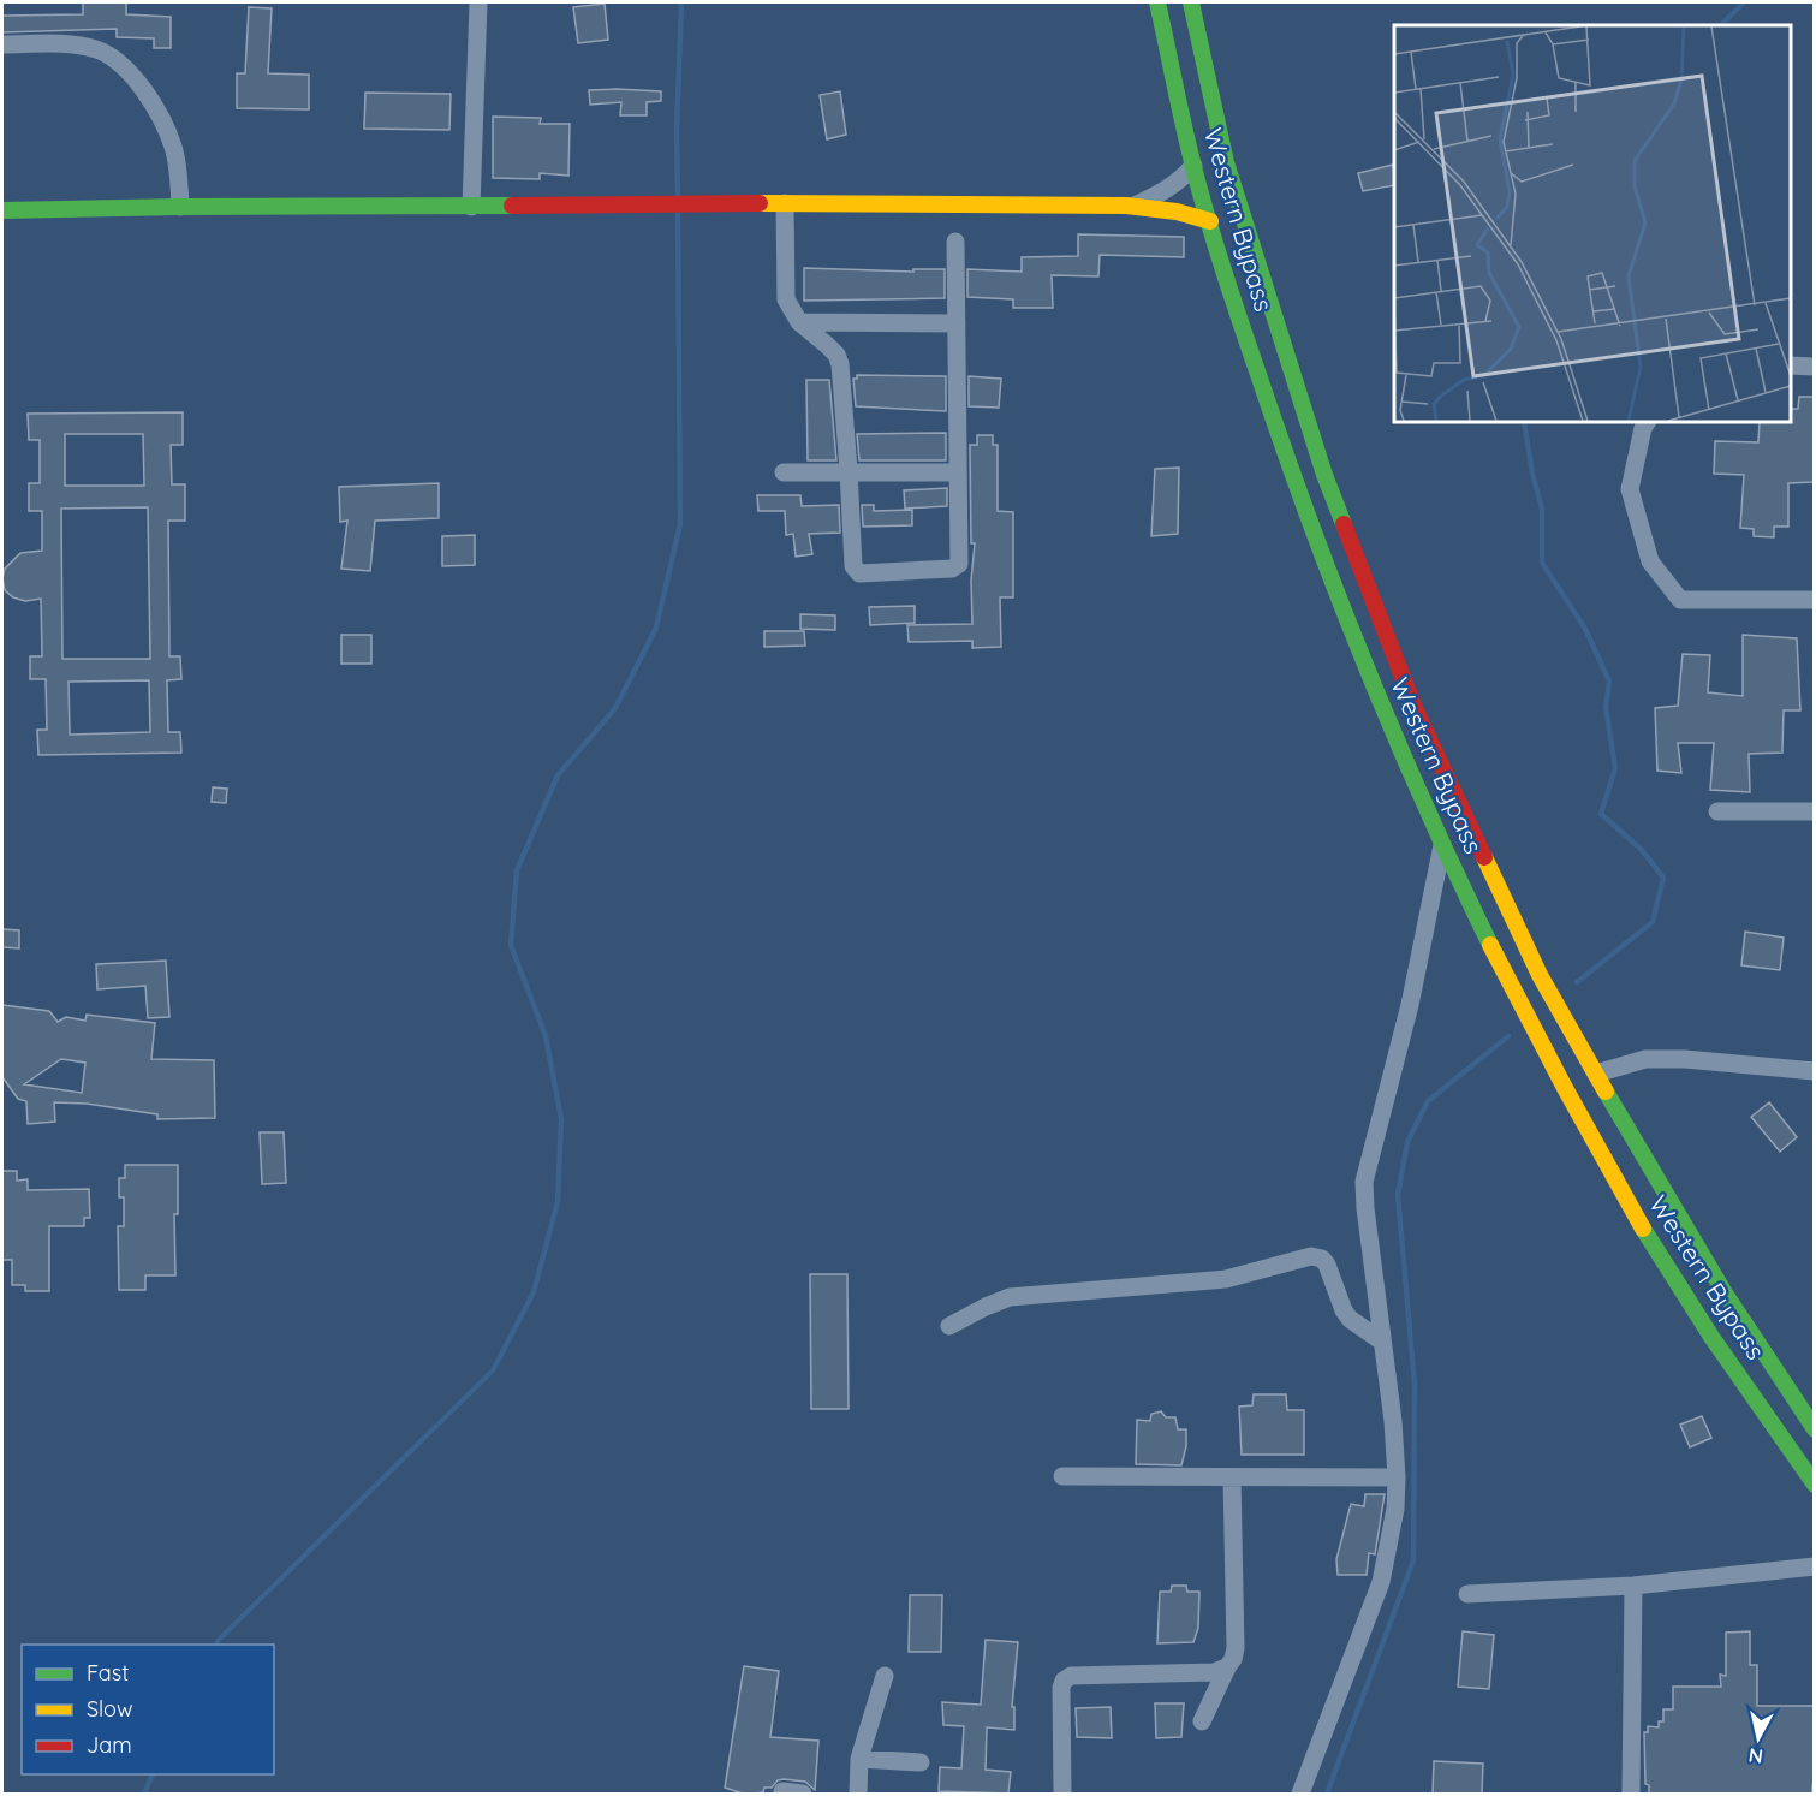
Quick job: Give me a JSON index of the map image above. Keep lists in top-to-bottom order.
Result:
{
  "streets": {
    "main road": ["Western Bypass"]
  },
  "legend": ["Fast", "Slow", "Jam"],
  "north": "bottom"
}
